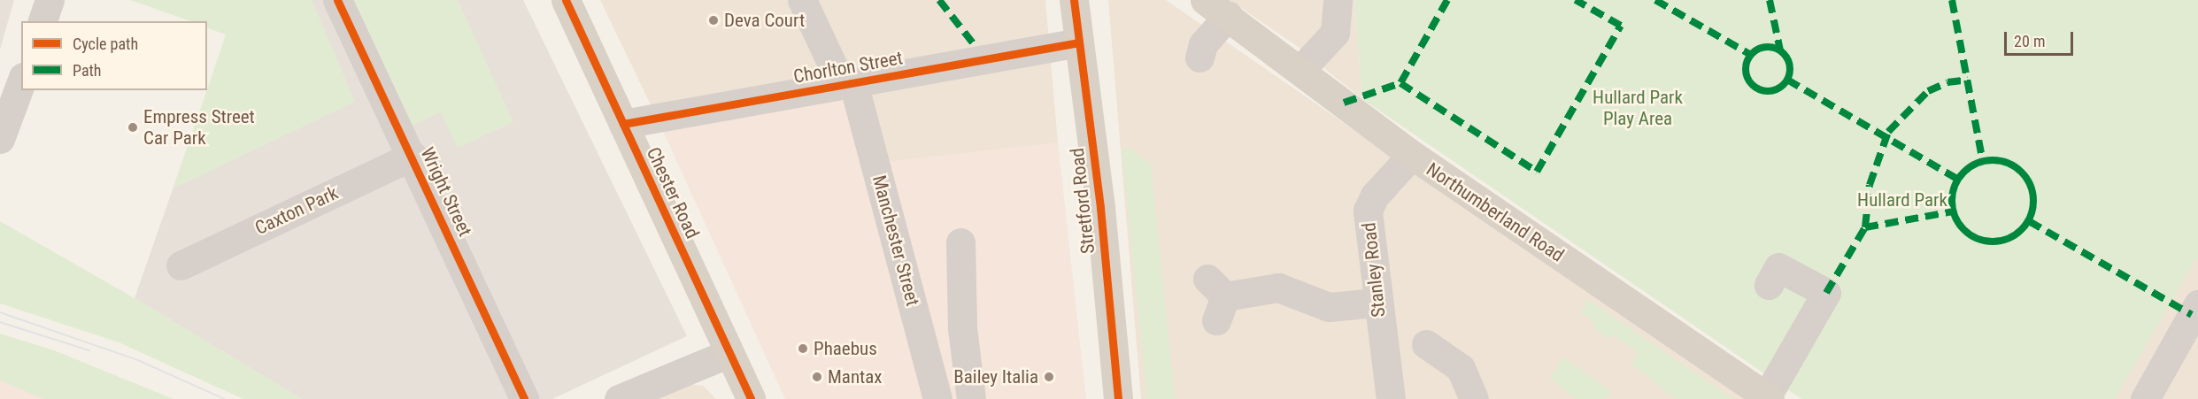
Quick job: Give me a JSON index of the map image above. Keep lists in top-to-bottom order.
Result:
{
  "streets": {
    "main road": ["Chester Road", "Stretford Road", "Northumberland Road"],
    "street": [
      "Chorlton Street",
      "Wright Street",
      "Caxton Park",
      "Manchester Street",
      "Stanley Road"
    ]
  },
  "crossings": [
    ["Chorlton Street", "Chester Road"],
    ["Chorlton Street", "Stretford Road"],
    ["Chorlton Street", "Manchester Street"],
    ["Wright Street", "Caxton Park"],
    ["Northumberland Road", "Stanley Road"]
  ],
  "parks": ["Hullard Park Play Area", "Hullard Park"],
  "places": [
    "Deva Court",
    "Empress Street Car Park",
    "Phaebus",
    "Mantax",
    "Bailey Italia"
  ],
  "legend": ["Cycle path", "Path"],
  "scale_bar": "20 m"
}
